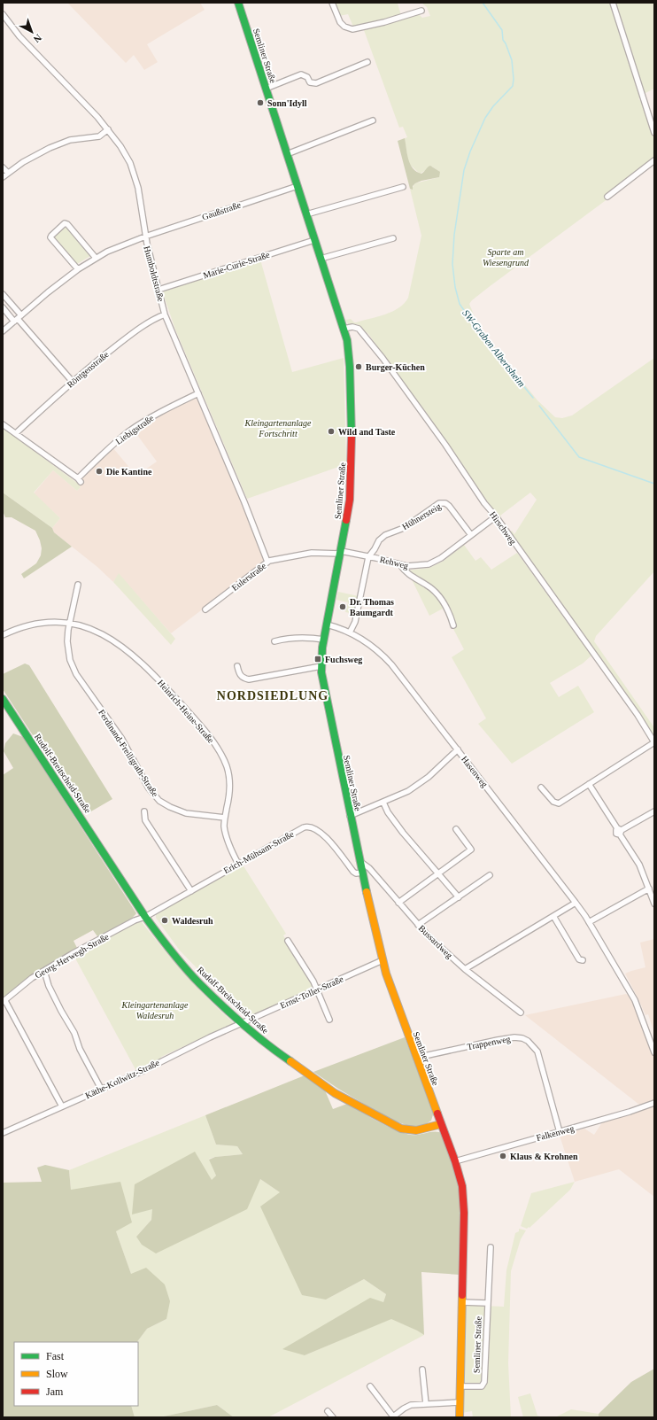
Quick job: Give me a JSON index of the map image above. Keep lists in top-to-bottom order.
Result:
{
  "streets": {
    "street": [
      "Semliner Straße",
      "Gaußstraße",
      "Marie-Curie-Straße",
      "Humboldtstraße",
      "Röntgenstraße",
      "Liebigstraße",
      "Hühnersteig",
      "Hirschweg",
      "Rehweg",
      "Eulerstraße",
      "Heinrich-Heine-Straße",
      "Ferdinand-Freiligrath-Straße",
      "Hasenweg",
      "Rudolf-Breitscheid-Straße",
      "Erich-Mühsam-Straße",
      "Bussardweg",
      "Georg-Herwegh-Straße",
      "Ernst-Toller-Straße",
      "Trappenweg",
      "Käthe-Kollwitz-Straße",
      "Falkenweg"
    ]
  },
  "crossings": [
    ["Semliner Straße", "Gaußstraße"],
    ["Semliner Straße", "Marie-Curie-Straße"],
    ["Semliner Straße", "Hirschweg"],
    ["Semliner Straße", "Rehweg"],
    ["Semliner Straße", "Eulerstraße"],
    ["Semliner Straße", "Hasenweg"],
    ["Semliner Straße", "Rudolf-Breitscheid-Straße"],
    ["Semliner Straße", "Erich-Mühsam-Straße"],
    ["Semliner Straße", "Bussardweg"],
    ["Semliner Straße", "Ernst-Toller-Straße"],
    ["Semliner Straße", "Trappenweg"],
    ["Semliner Straße", "Falkenweg"],
    ["Gaußstraße", "Humboldtstraße"],
    ["Marie-Curie-Straße", "Humboldtstraße"],
    ["Humboldtstraße", "Röntgenstraße"],
    ["Humboldtstraße", "Liebigstraße"],
    ["Humboldtstraße", "Eulerstraße"],
    ["Röntgenstraße", "Liebigstraße"],
    ["Hühnersteig", "Rehweg"],
    ["Hirschweg", "Rehweg"],
    ["Rehweg", "Eulerstraße"],
    ["Heinrich-Heine-Straße", "Ferdinand-Freiligrath-Straße"],
    ["Heinrich-Heine-Straße", "Erich-Mühsam-Straße"],
    ["Rudolf-Breitscheid-Straße", "Erich-Mühsam-Straße"],
    ["Rudolf-Breitscheid-Straße", "Georg-Herwegh-Straße"],
    ["Rudolf-Breitscheid-Straße", "Ernst-Toller-Straße"],
    ["Rudolf-Breitscheid-Straße", "Käthe-Kollwitz-Straße"],
    ["Erich-Mühsam-Straße", "Georg-Herwegh-Straße"],
    ["Ernst-Toller-Straße", "Käthe-Kollwitz-Straße"],
    ["Trappenweg", "Falkenweg"]
  ],
  "districts": ["NORDSIEDLUNG"],
  "water": ["SW-Graben Albertsheim"],
  "parks": ["Sparte am Wiesengrund", "Kleingartenanlage Fortschritt", "Kleingartenanlage Waldesruh"],
  "places": {
    "other": [
      "Sonn'Idyll",
      "Burger-Küchen",
      "Wild and Taste",
      "Die Kantine",
      "Dr. Thomas Baumgardt",
      "Waldesruh",
      "Klaus & Krohnen"
    ],
    "transit": ["Fuchsweg"]
  },
  "legend": ["Fast", "Slow", "Jam"],
  "north": "bottom right"
}
